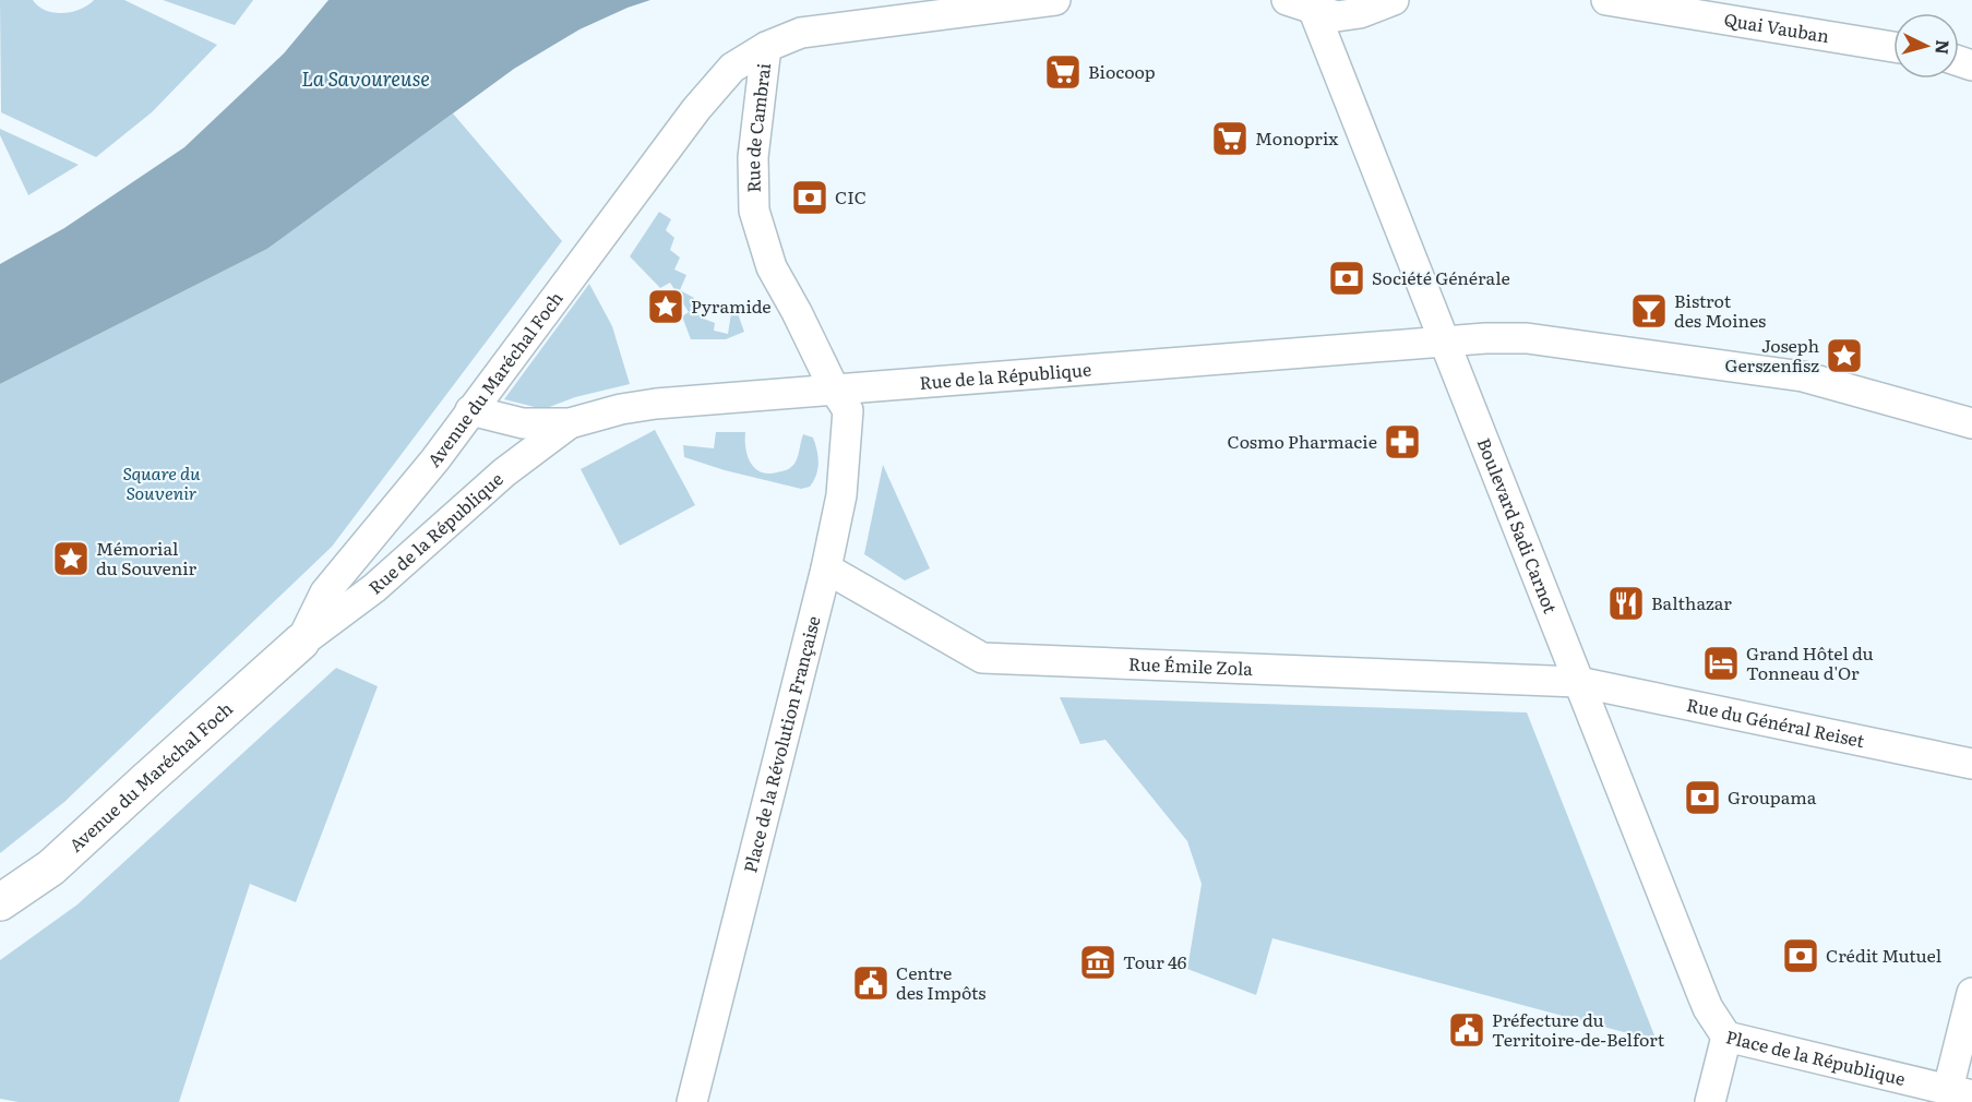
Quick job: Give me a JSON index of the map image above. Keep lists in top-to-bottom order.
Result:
{
  "streets": {
    "main road": ["Avenue du Maréchal Foch"],
    "street": [
      "Quai Vauban",
      "Rue de Cambrai",
      "Rue de la République",
      "Boulevard Sadi Carnot",
      "Rue Émile Zola",
      "Rue du Général Reiset",
      "Place de la Révolution Française",
      "Place de la République"
    ]
  },
  "crossings": [
    ["Rue de Cambrai", "Rue de la République"],
    ["Rue de Cambrai", "Avenue du Maréchal Foch"],
    ["Rue de Cambrai", "Place de la Révolution Française"],
    ["Rue de la République", "Avenue du Maréchal Foch"],
    ["Rue de la République", "Boulevard Sadi Carnot"],
    ["Rue de la République", "Place de la Révolution Française"],
    ["Boulevard Sadi Carnot", "Rue Émile Zola"],
    ["Boulevard Sadi Carnot", "Rue du Général Reiset"],
    ["Boulevard Sadi Carnot", "Place de la République"],
    ["Rue Émile Zola", "Rue du Général Reiset"],
    ["Rue Émile Zola", "Place de la Révolution Française"]
  ],
  "water": ["La Savoureuse"],
  "parks": ["Square du Souvenir"],
  "places": {
    "supermarket": ["Biocoop", "Monoprix"],
    "bank": [
      "CIC",
      "Société Générale",
      "Groupama",
      "Crédit Mutuel"
    ],
    "place": ["Pyramide", "Joseph Gerszenfisz", "Mémorial du Souvenir"],
    "bar": ["Bistrot des Moines"],
    "pharmacy": ["Cosmo Pharmacie"],
    "restaurant": ["Balthazar"],
    "hotel": ["Grand Hôtel du Tonneau d'Or"],
    "museum": ["Tour 46"],
    "public building": ["Centre des Impôts", "Préfecture du Territoire-de-Belfort"]
  },
  "north": "right"
}
